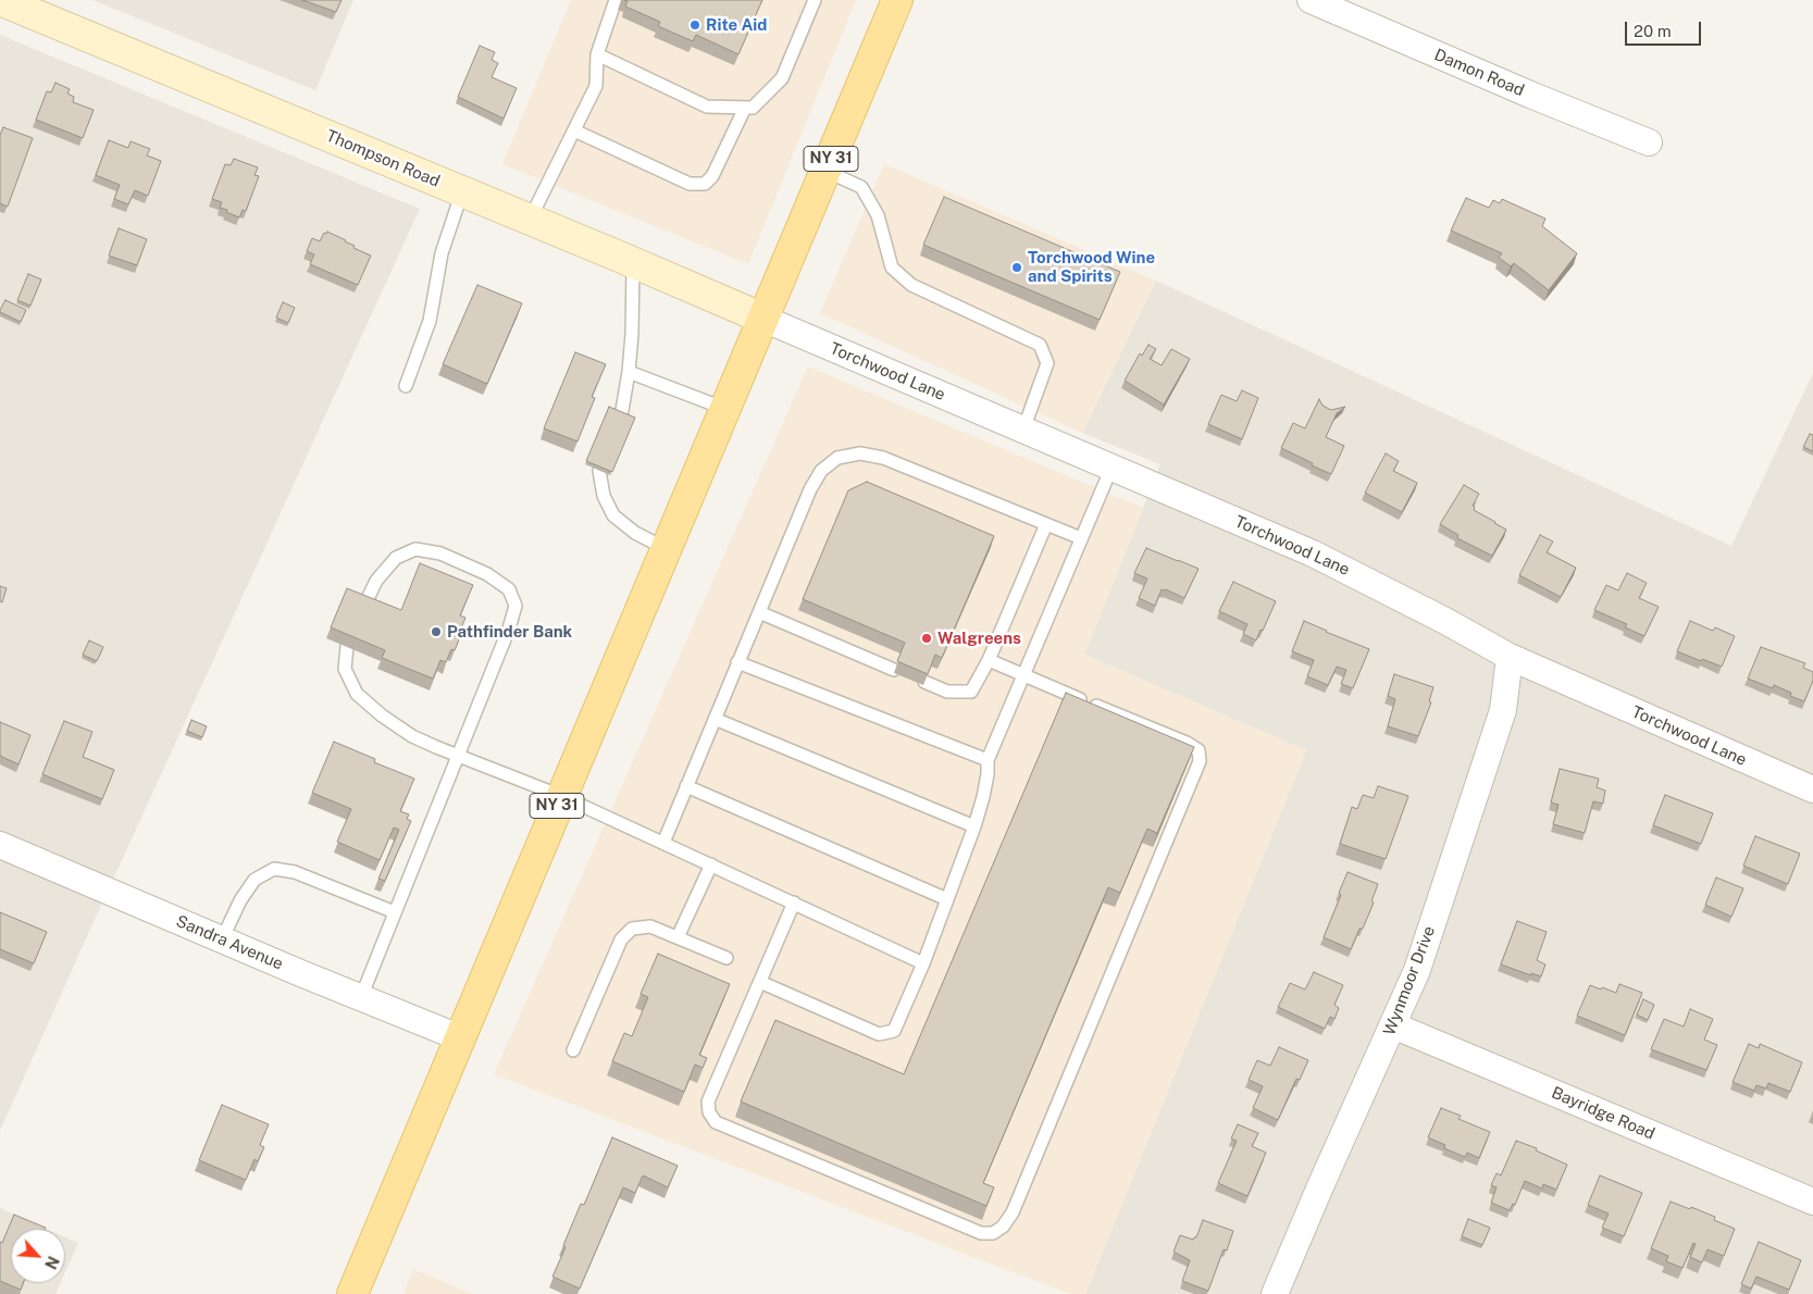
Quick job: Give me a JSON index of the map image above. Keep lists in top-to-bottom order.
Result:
{
  "streets": {
    "main road": ["NY 31"],
    "street": [
      "Damon Road",
      "Thompson Road",
      "Torchwood Lane",
      "Sandra Avenue",
      "Wynmoor Drive",
      "Bayridge Road"
    ]
  },
  "crossings": [
    ["Thompson Road", "NY 31"],
    ["Thompson Road", "Torchwood Lane"],
    ["NY 31", "Torchwood Lane"],
    ["NY 31", "Sandra Avenue"],
    ["Torchwood Lane", "Wynmoor Drive"],
    ["Wynmoor Drive", "Bayridge Road"]
  ],
  "places": [
    "Rite Aid",
    "Torchwood Wine and Spirits",
    "Pathfinder Bank",
    "Walgreens"
  ],
  "scale_bar": "20 m",
  "north": "bottom right"
}
